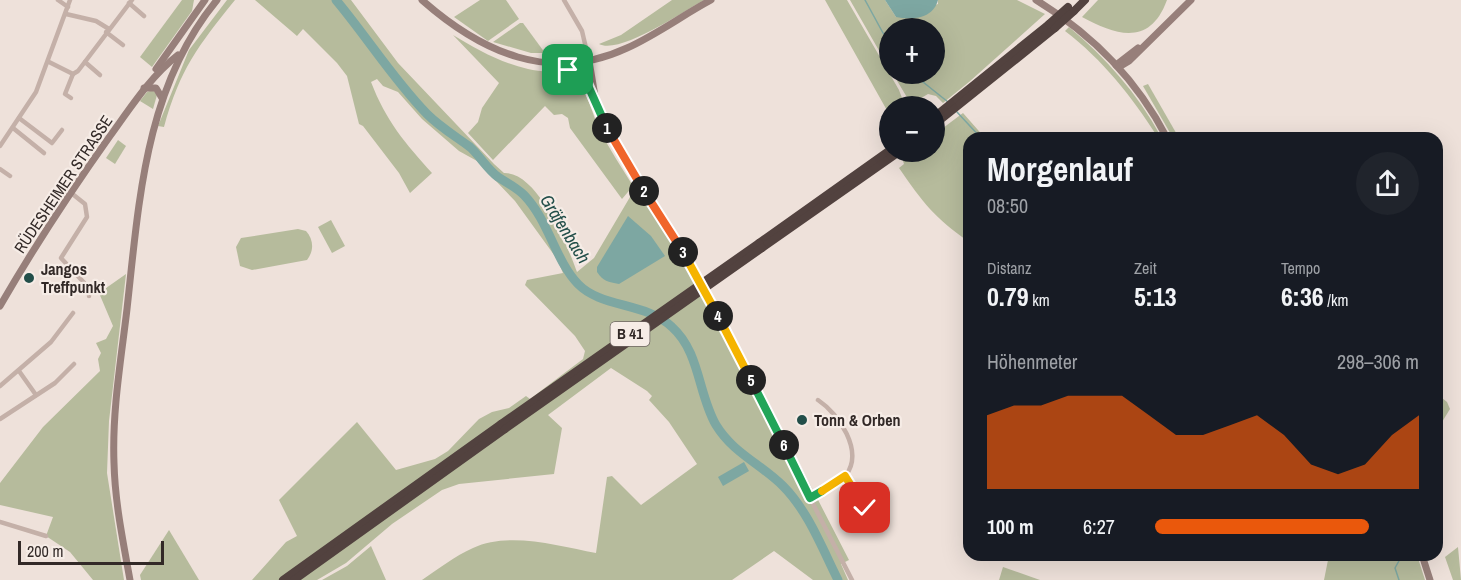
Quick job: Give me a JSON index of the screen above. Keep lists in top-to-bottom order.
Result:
{
  "streets": {
    "highway": ["B 41"],
    "main road": ["RÜDESHEIMER STRASSE"]
  },
  "water": ["Gräfenbach"],
  "places": ["Jangos Treffpunkt", "Tonn & Orben"],
  "scale_bar": "200 m",
  "page": {
    "map_buttons": ["+", "−"],
    "pins": [
      "1",
      "2",
      "3",
      "4",
      "5",
      "6"
    ],
    "heading": ["Morgenlauf", "08:50"],
    "stats": [
      ["Distanz", "0.79 km"],
      ["Zeit", "5:13"],
      ["Tempo", "6:36 /km"]
    ],
    "chart": ["Höhenmeter", "298–306 m"],
    "list": [
      {
        "name": "100 m",
        "note": "6:27"
      }
    ],
    "scale": "200 m"
  }
}
